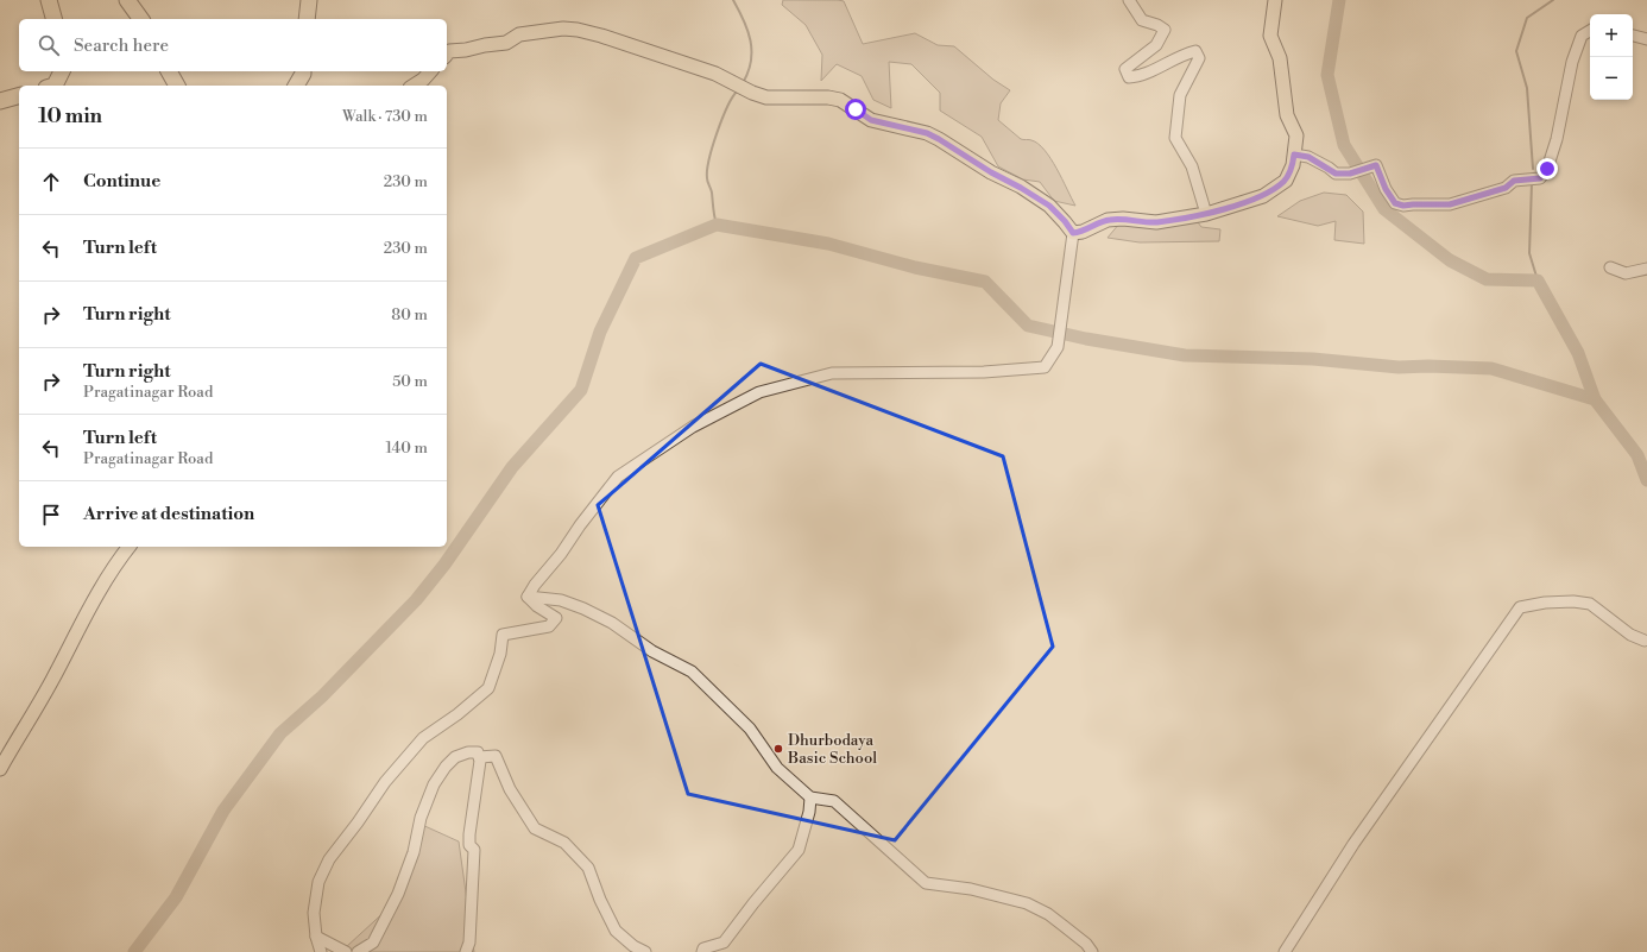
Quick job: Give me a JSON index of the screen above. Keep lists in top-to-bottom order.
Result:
{
  "places": ["Dhurbodaya Basic School"],
  "page": {
    "map_buttons": ["+", "−"],
    "search": "Search here",
    "heading": ["10 min", "Walk · 730 m"],
    "list": [
      ["Continue", "230 m"],
      ["Turn left", "230 m"],
      ["Turn right", "80 m"],
      ["Turn right", "Pragatinagar Road", "50 m"],
      ["Turn left", "Pragatinagar Road", "140 m"],
      "Arrive at destination"
    ]
  }
}
